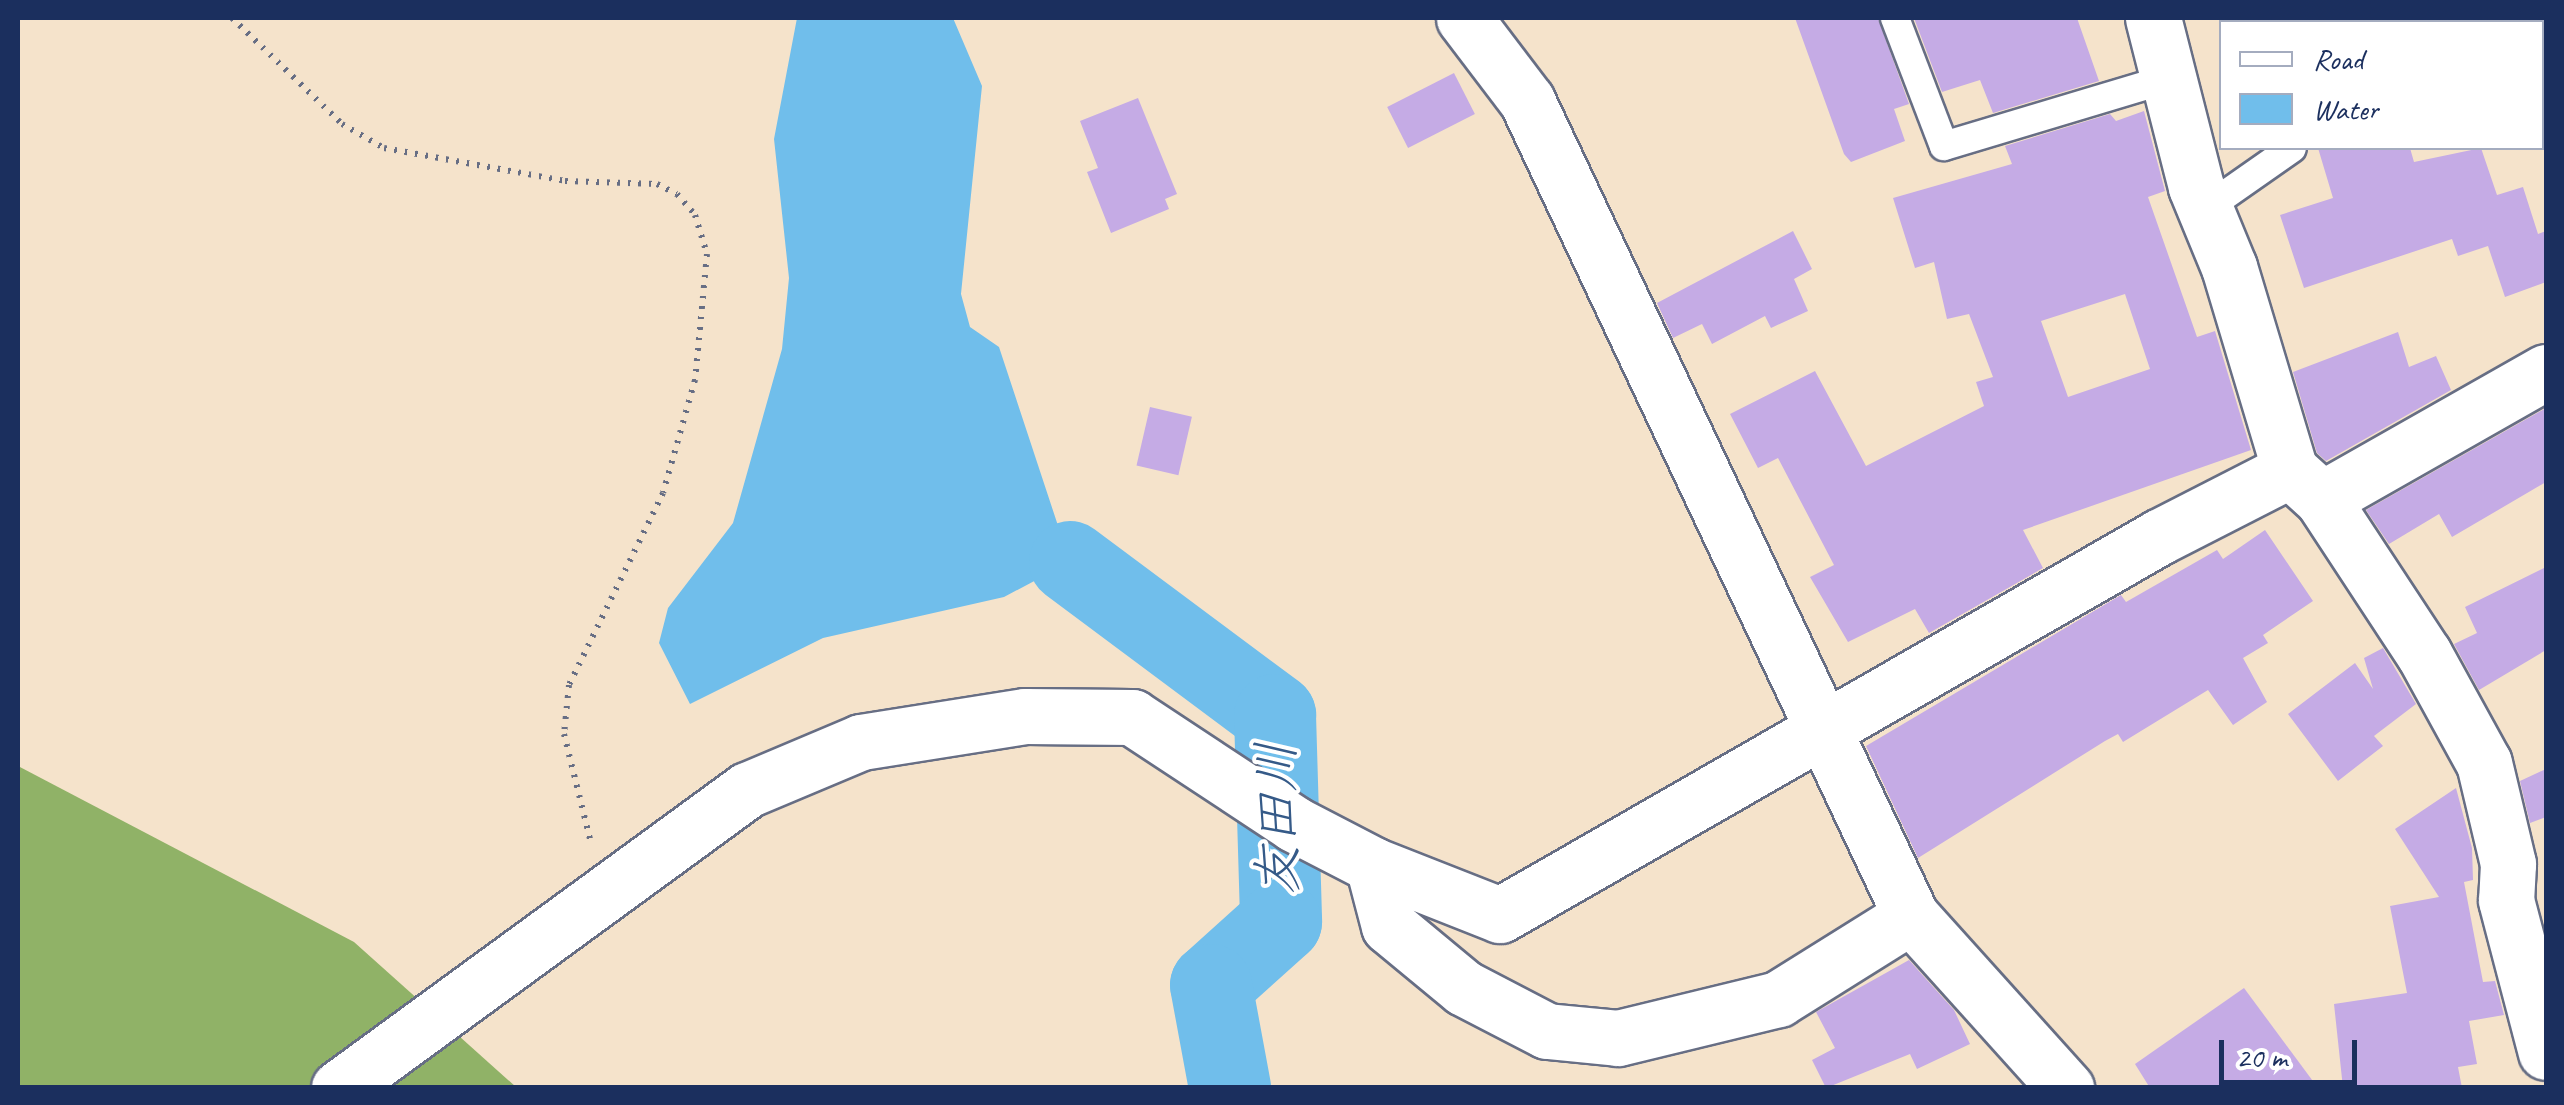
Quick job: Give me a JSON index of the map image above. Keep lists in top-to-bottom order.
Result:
{
  "water": ["友田川"],
  "legend": ["Road", "Water"],
  "scale_bar": "20 m"
}
